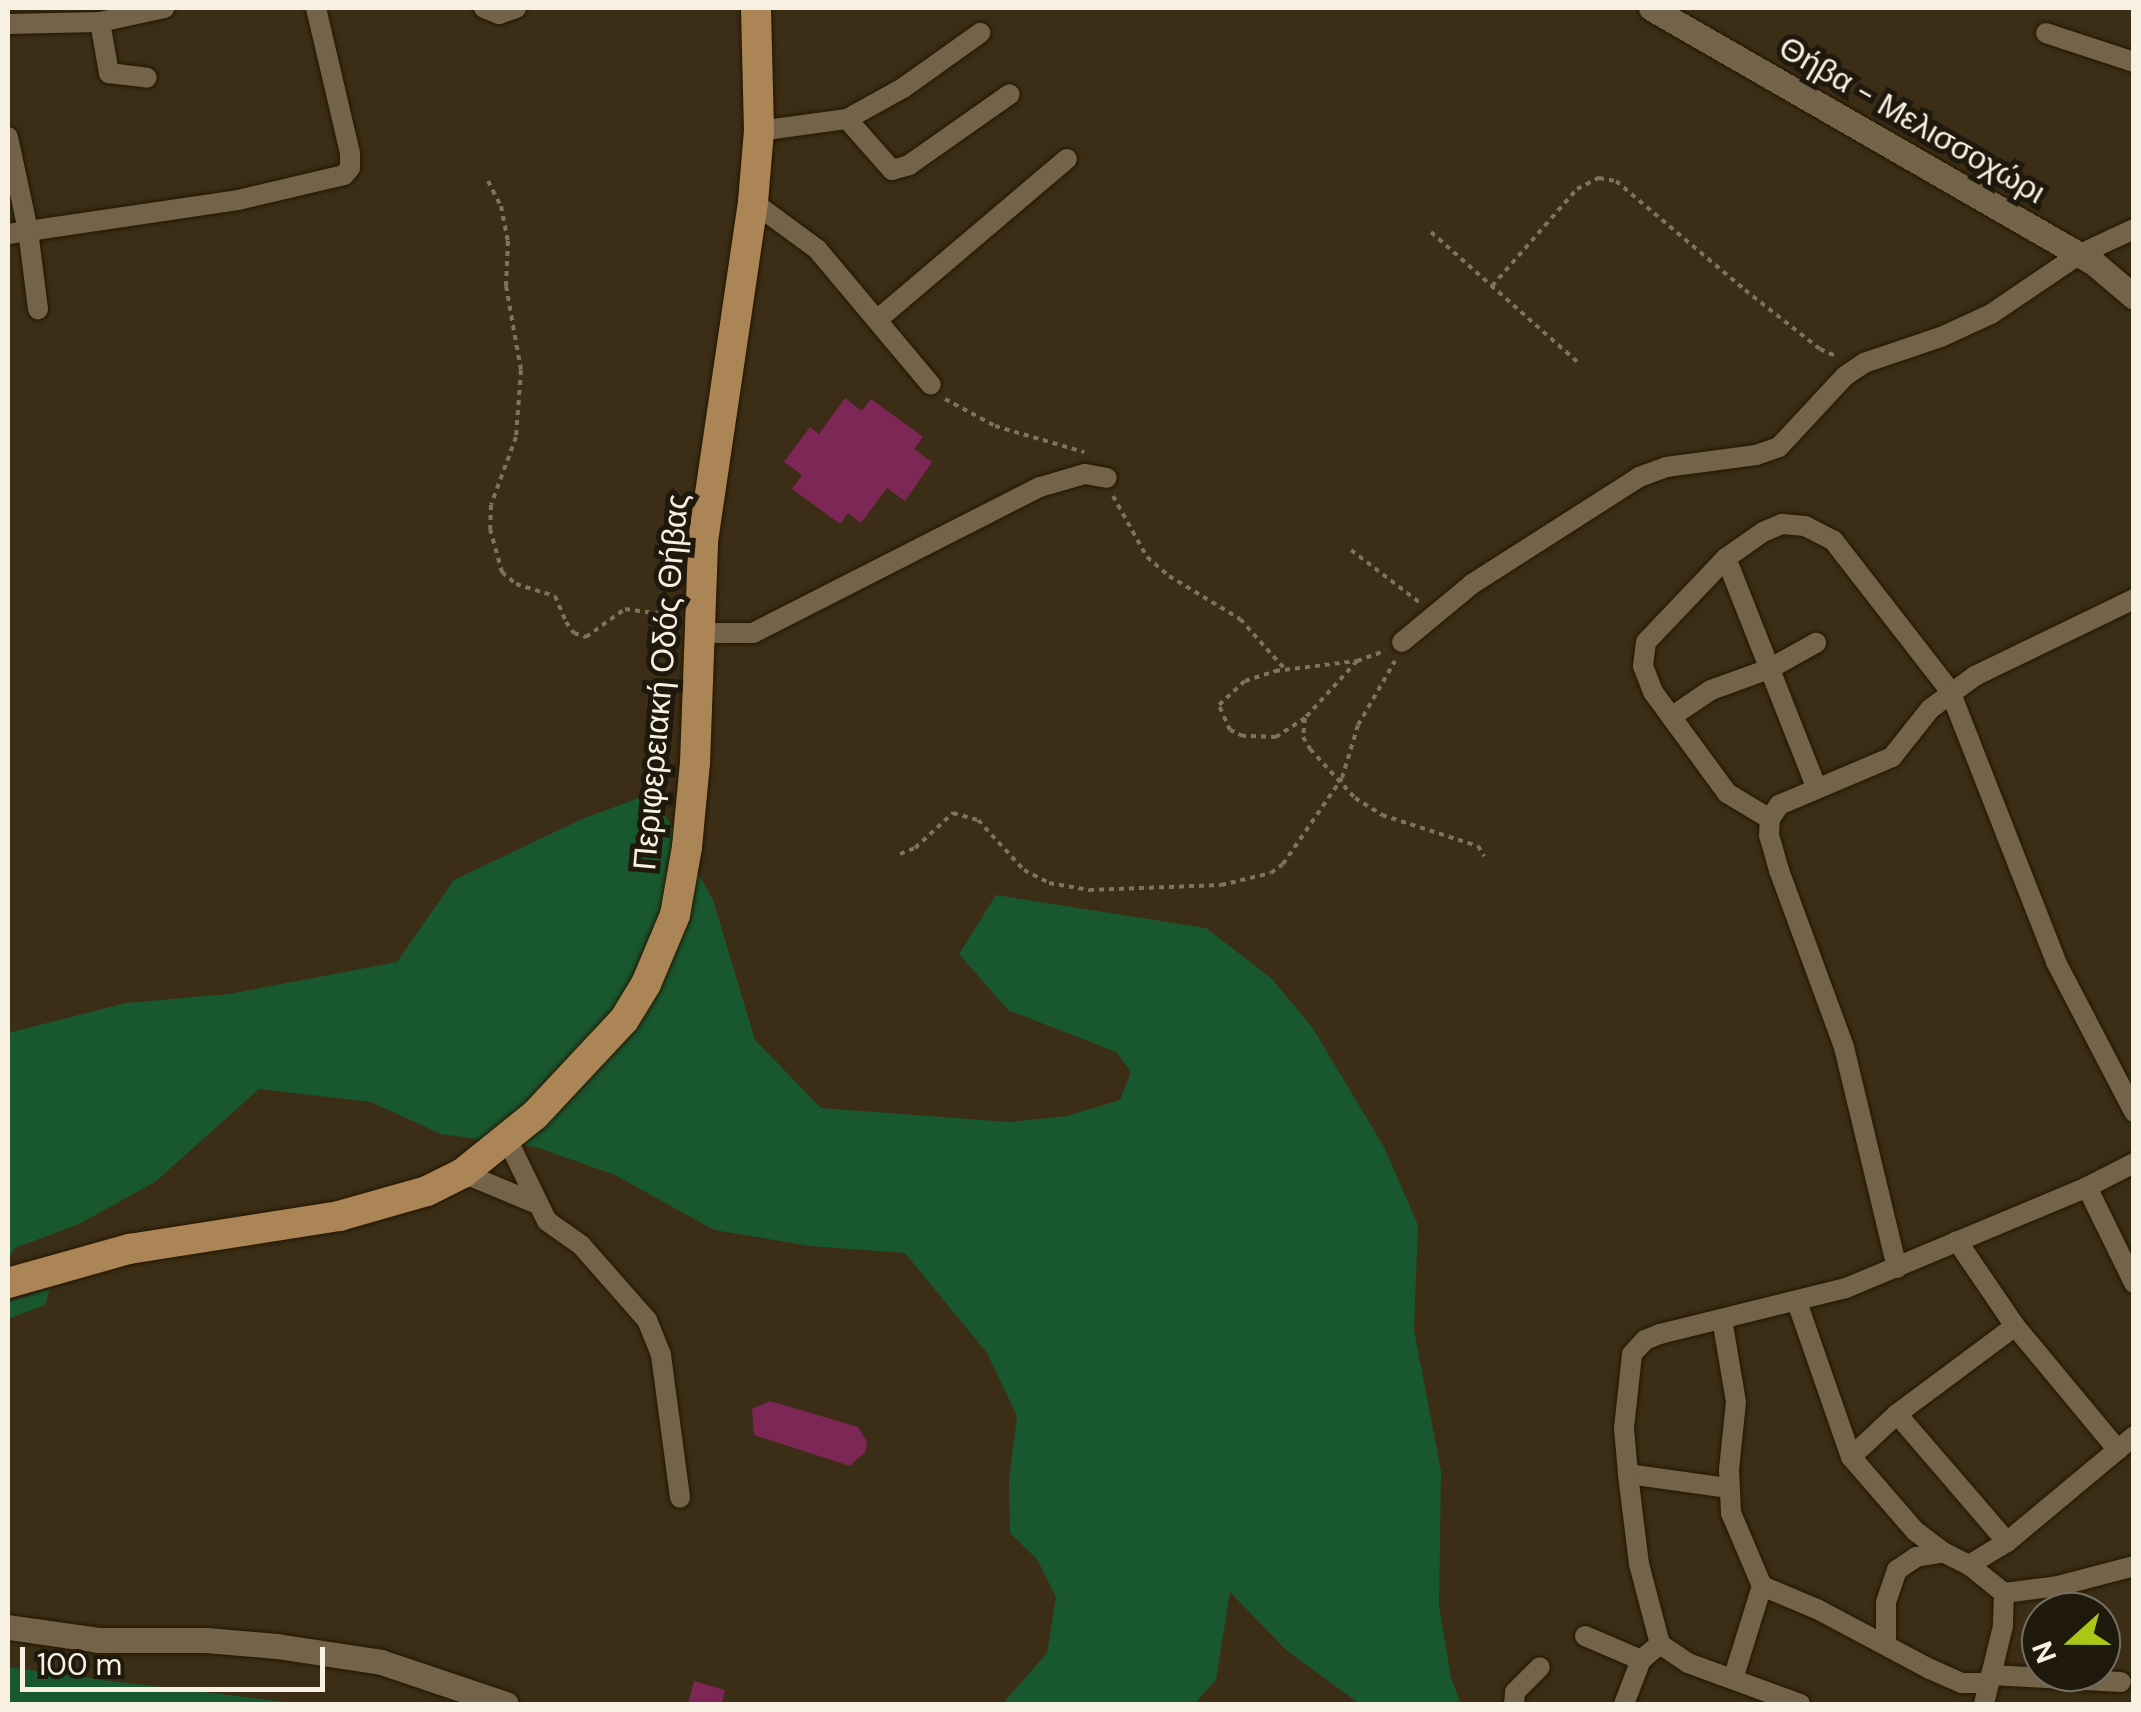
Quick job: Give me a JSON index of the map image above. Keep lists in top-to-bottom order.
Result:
{
  "streets": {
    "main road": ["Περιφερειακή Οδός Θήβας"],
    "street": ["Θήβα - Μελισσοχώρι"]
  },
  "scale_bar": "100 m",
  "north": "left"
}
